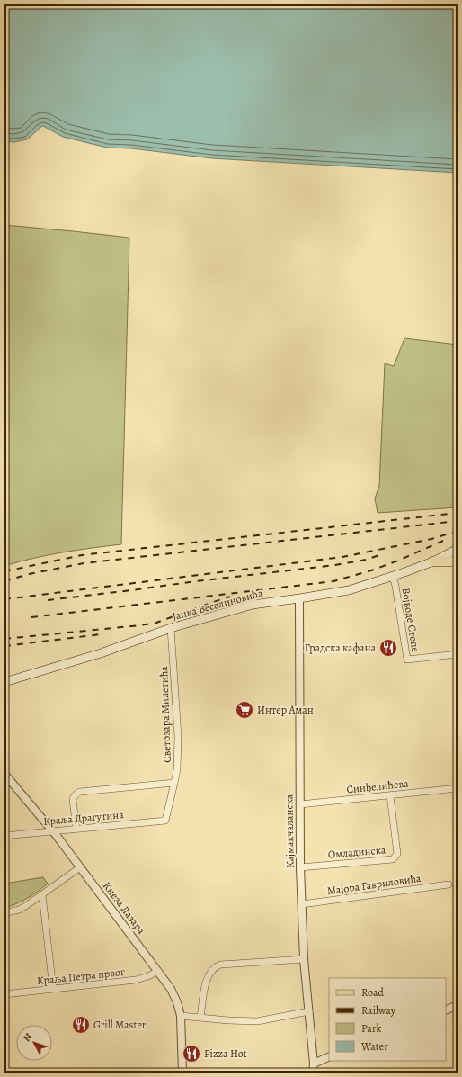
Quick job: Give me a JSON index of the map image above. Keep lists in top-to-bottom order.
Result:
{
  "streets": {
    "main road": ["Јанка Веселиновића"],
    "street": [
      "Војводе Степе",
      "Светозара Милетића",
      "Синђелићева",
      "Краља Драгутина",
      "Кајмакчаланска",
      "Омладинска",
      "Мајора Гавриловића",
      "Кнеза Лазара",
      "Краља Петра првог"
    ]
  },
  "crossings": [
    ["Јанка Веселиновића", "Војводе Степе"],
    ["Јанка Веселиновића", "Светозара Милетића"],
    ["Јанка Веселиновића", "Кајмакчаланска"],
    ["Светозара Милетића", "Краља Драгутина"],
    ["Синђелићева", "Кајмакчаланска"],
    ["Синђелићева", "Омладинска"],
    ["Краља Драгутина", "Кнеза Лазара"],
    ["Кајмакчаланска", "Омладинска"],
    ["Кајмакчаланска", "Мајора Гавриловића"],
    ["Кнеза Лазара", "Краља Петра првог"]
  ],
  "places": {
    "restaurant": ["Градска кафана", "Grill Master", "Pizza Hot"],
    "supermarket": ["Интер Аман"]
  },
  "legend": [
    "Road",
    "Railway",
    "Park",
    "Water"
  ],
  "north": "top left"
}
